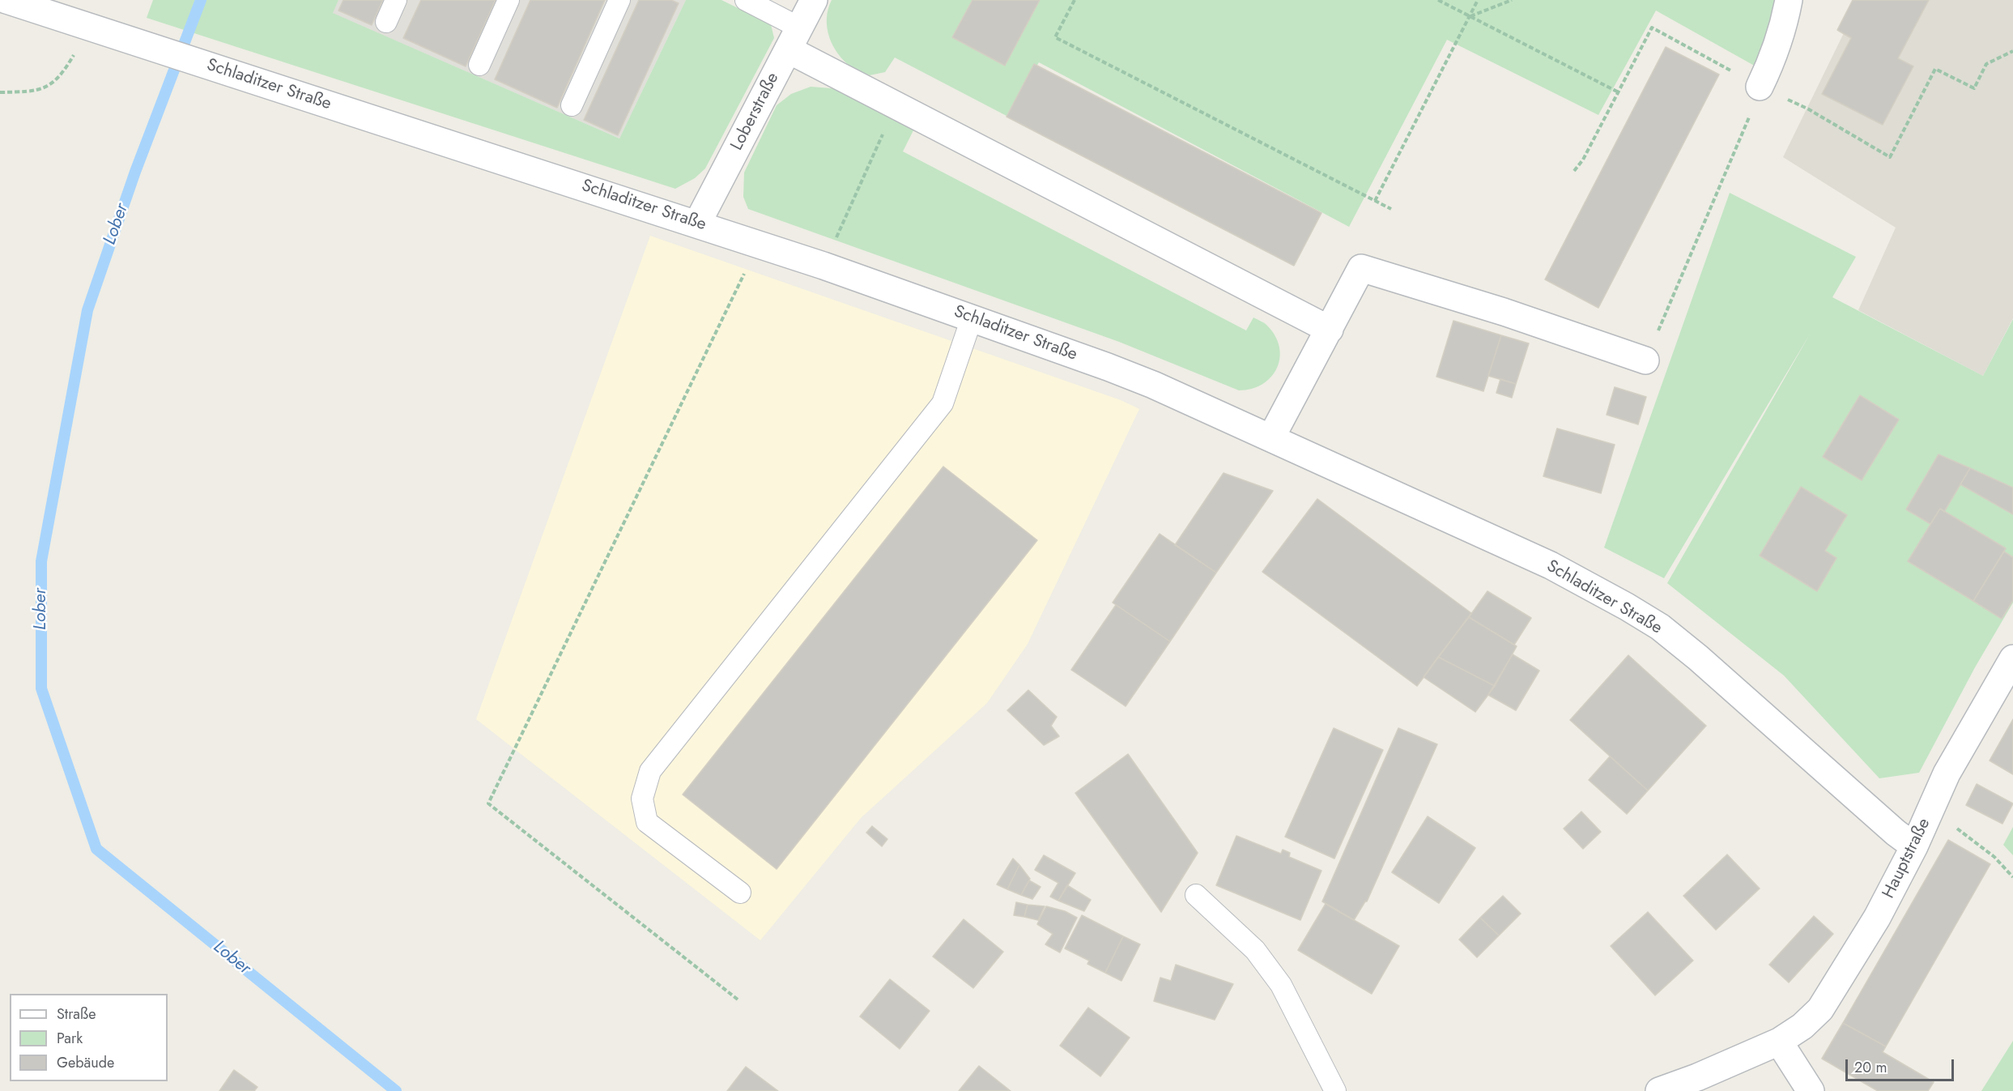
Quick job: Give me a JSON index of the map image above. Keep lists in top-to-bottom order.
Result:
{
  "streets": {
    "street": ["Schladitzer Straße", "Loberstraße", "Hauptstraße"]
  },
  "crossings": [
    ["Schladitzer Straße", "Loberstraße"],
    ["Schladitzer Straße", "Hauptstraße"]
  ],
  "water": ["Lober"],
  "legend": ["Straße", "Park", "Gebäude"],
  "scale_bar": "20 m"
}
